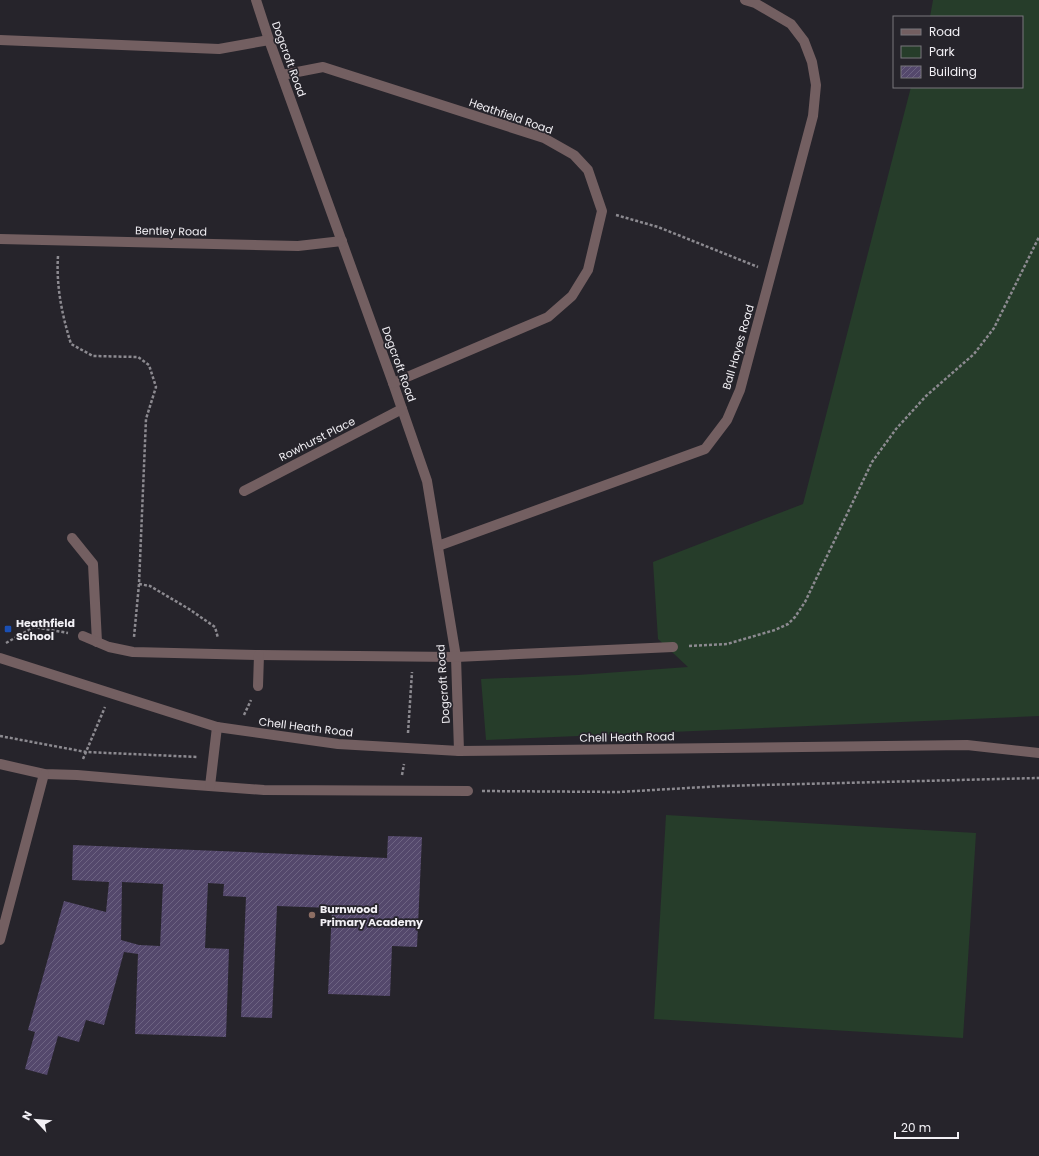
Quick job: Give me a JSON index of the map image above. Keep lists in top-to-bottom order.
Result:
{
  "streets": {
    "street": [
      "Dogcroft Road",
      "Heathfield Road",
      "Bentley Road",
      "Ball Hayes Road",
      "Rowhurst Place",
      "Chell Heath Road"
    ]
  },
  "crossings": [
    ["Dogcroft Road", "Heathfield Road"],
    ["Dogcroft Road", "Bentley Road"],
    ["Dogcroft Road", "Ball Hayes Road"],
    ["Dogcroft Road", "Rowhurst Place"],
    ["Dogcroft Road", "Chell Heath Road"]
  ],
  "places": {
    "transit": ["Heathfield School"],
    "other": ["Burnwood Primary Academy"]
  },
  "legend": ["Road", "Park", "Building"],
  "scale_bar": "20 m",
  "north": "top left"
}
